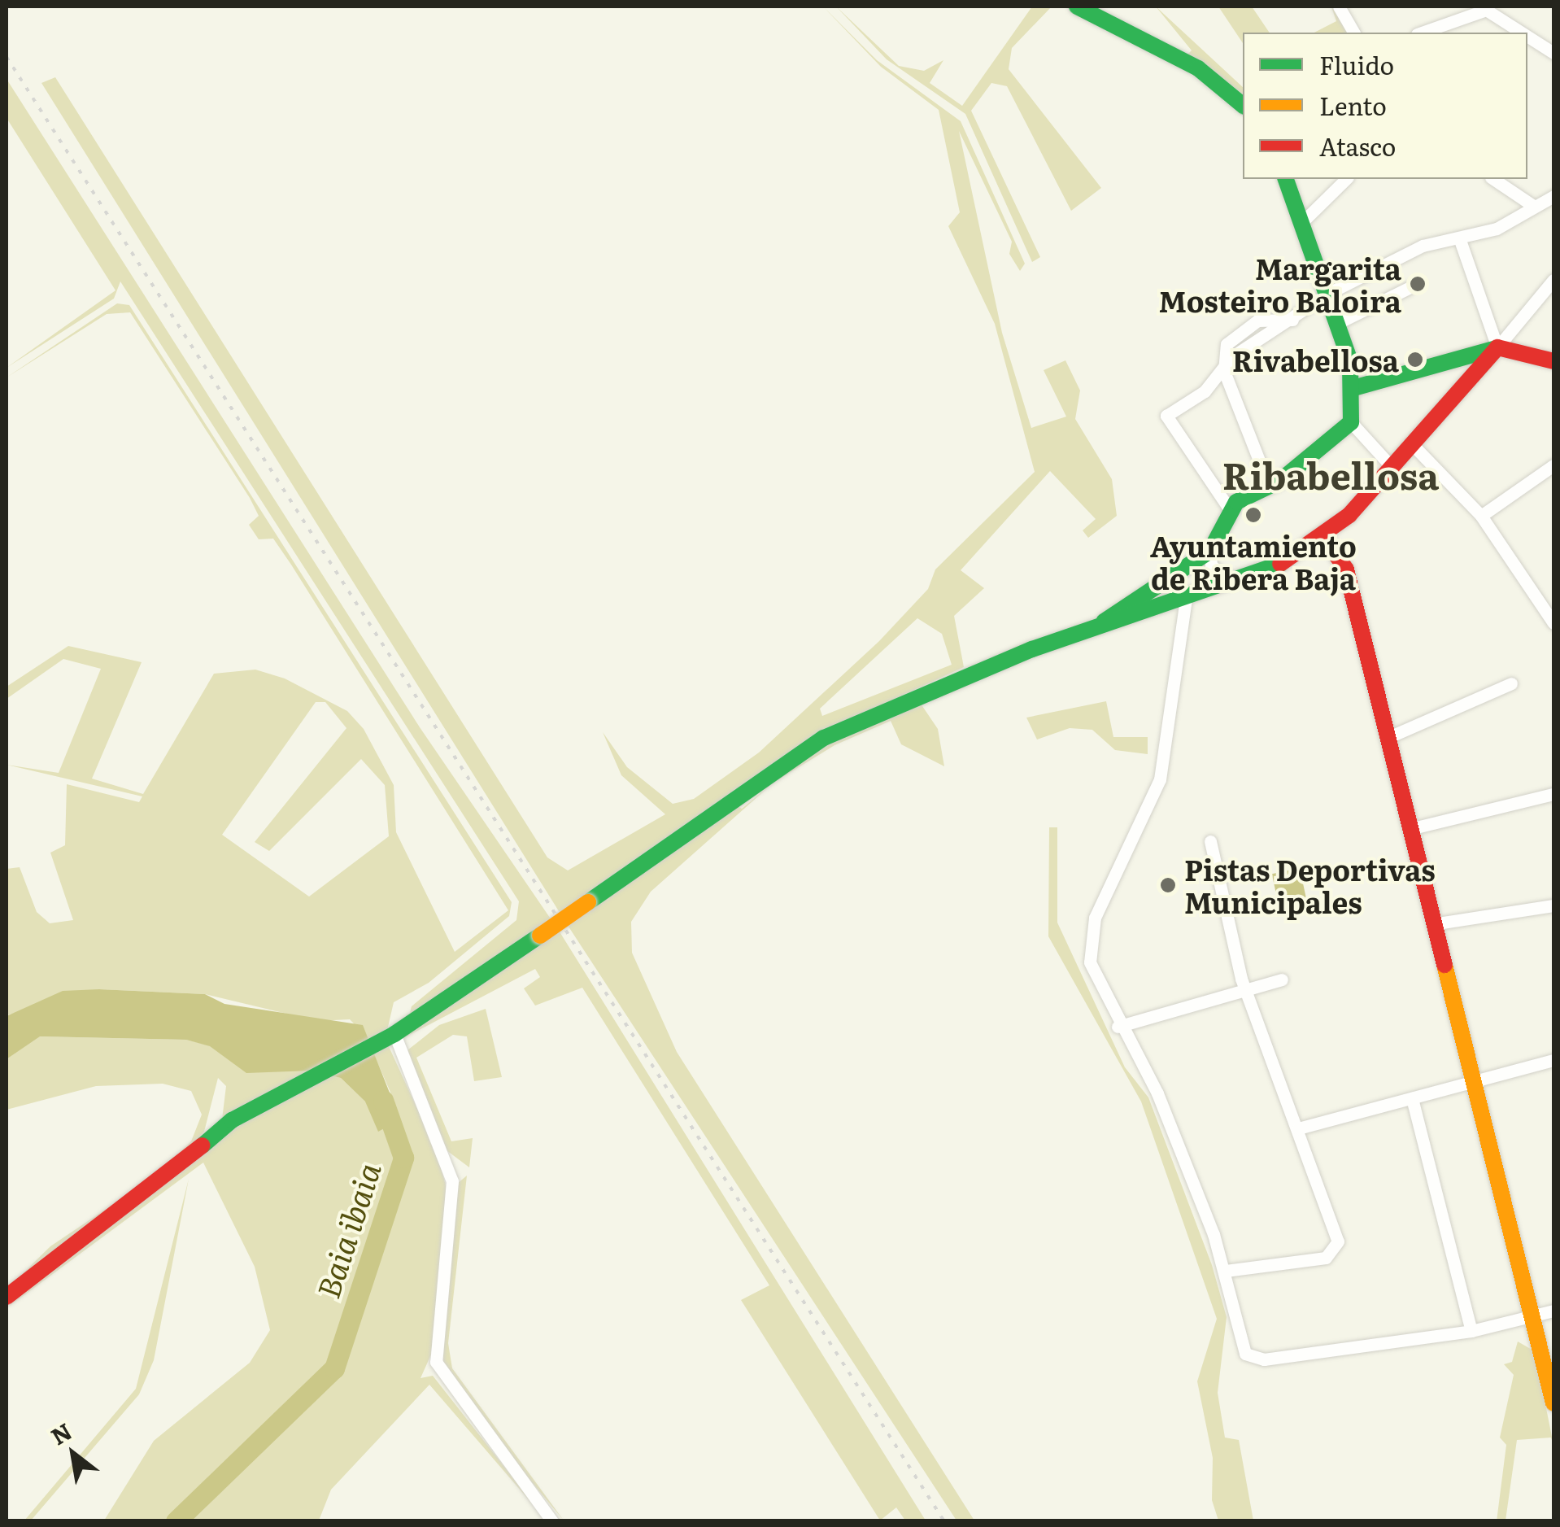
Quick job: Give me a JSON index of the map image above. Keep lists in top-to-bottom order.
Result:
{
  "districts": ["Ribabellosa"],
  "water": ["Baia ibaia"],
  "places": [
    "Margarita Mosteiro Baloira",
    "Rivabellosa",
    "Ayuntamiento de Ribera Baja",
    "Pistas Deportivas Municipales"
  ],
  "legend": ["Fluido", "Lento", "Atasco"],
  "north": "top left"
}
